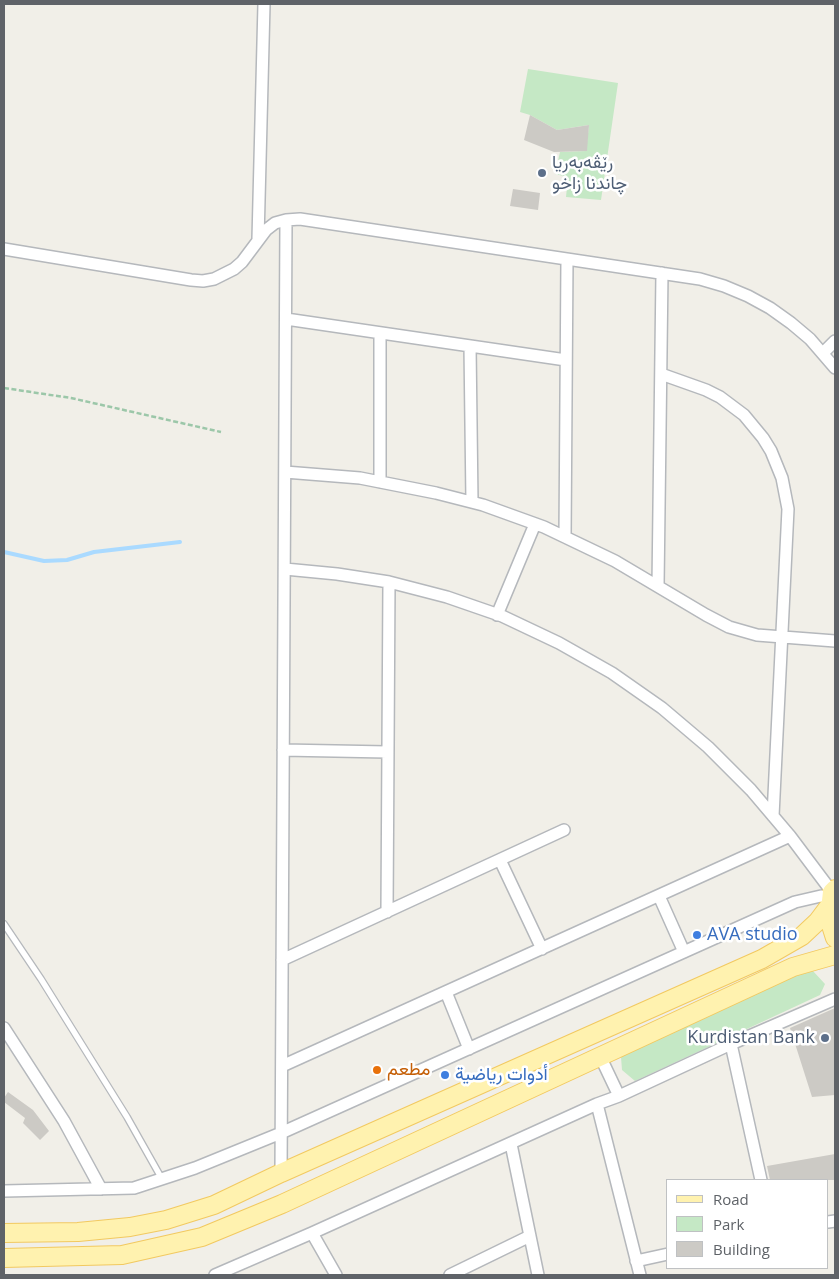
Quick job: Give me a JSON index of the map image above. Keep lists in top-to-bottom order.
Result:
{
  "places": [
    "رێڤه‌به‌ريا چاندنا زاخو",
    "AVA studio",
    "Kurdistan Bank",
    "مطعم",
    "أدوات رياضية"
  ],
  "legend": ["Road", "Park", "Building"]
}
